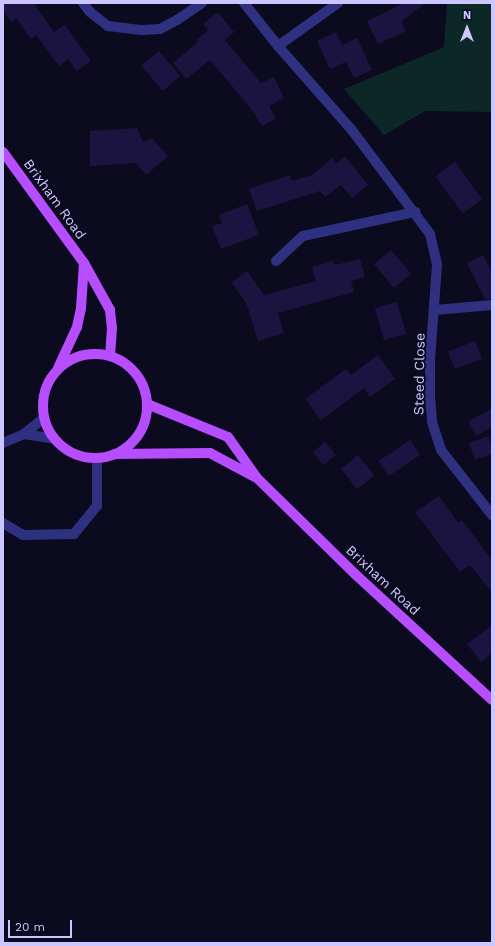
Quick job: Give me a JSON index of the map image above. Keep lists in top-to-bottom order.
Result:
{
  "streets": {
    "main road": ["Brixham Road"],
    "street": ["Steed Close"]
  },
  "scale_bar": "20 m",
  "north": "top"
}
